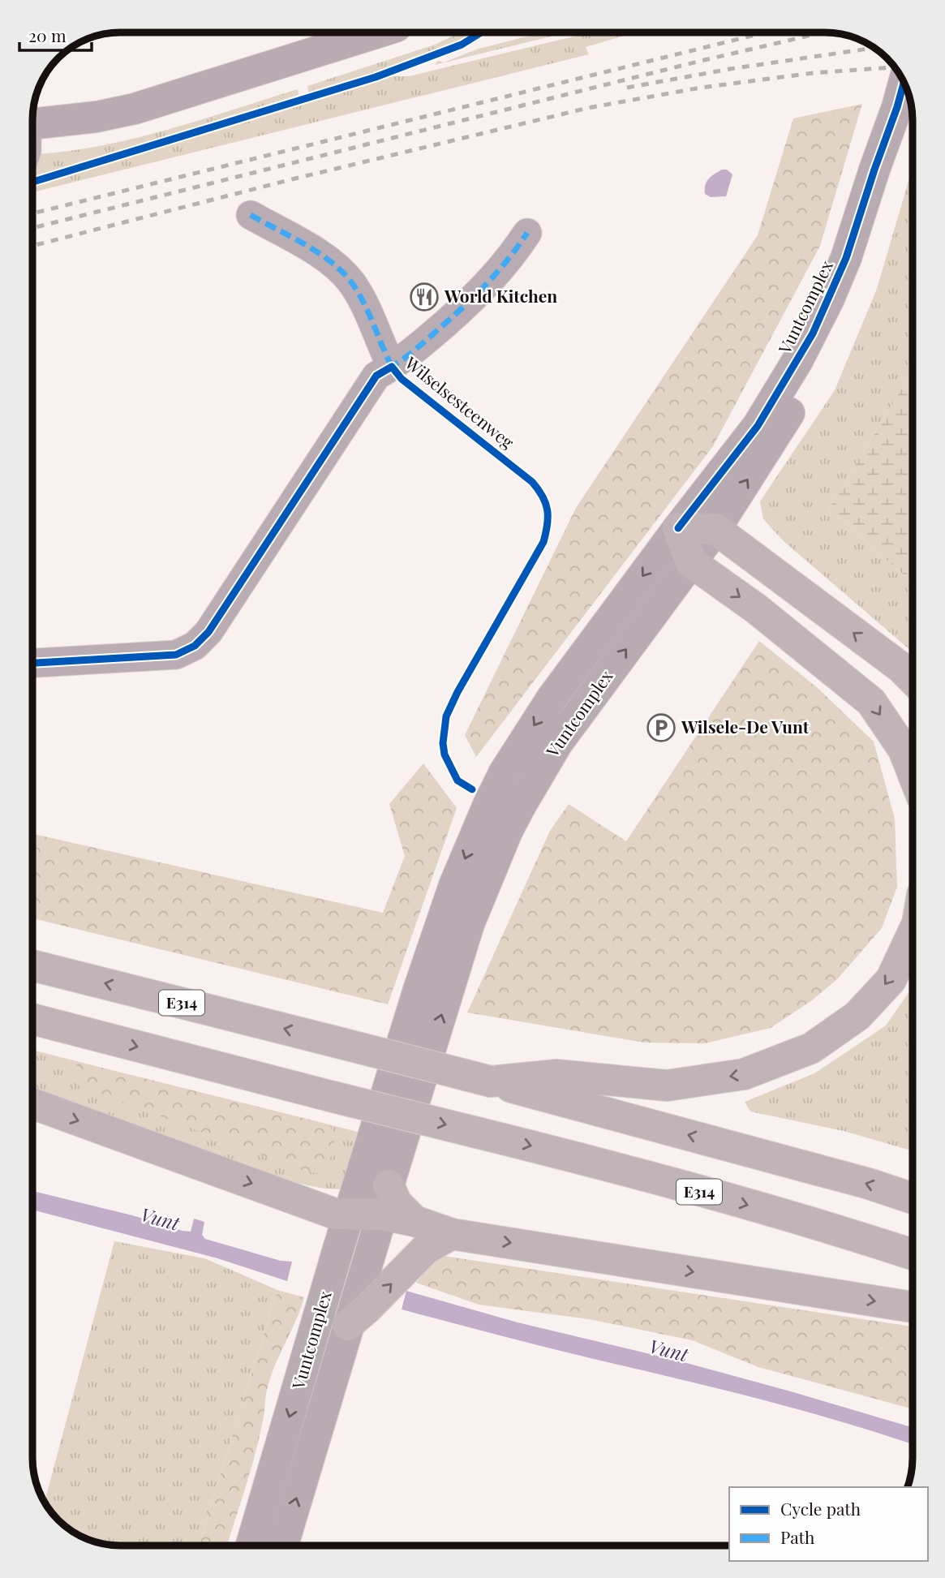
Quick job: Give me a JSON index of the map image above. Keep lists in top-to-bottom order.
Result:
{
  "streets": {
    "highway": ["E314"],
    "main road": ["Vuntcomplex"],
    "street": ["Wilselsesteenweg"]
  },
  "water": ["Vunt"],
  "places": {
    "restaurant": ["World Kitchen"],
    "parking": ["Wilsele-De Vunt"]
  },
  "legend": ["Cycle path", "Path"],
  "scale_bar": "20 m"
}
